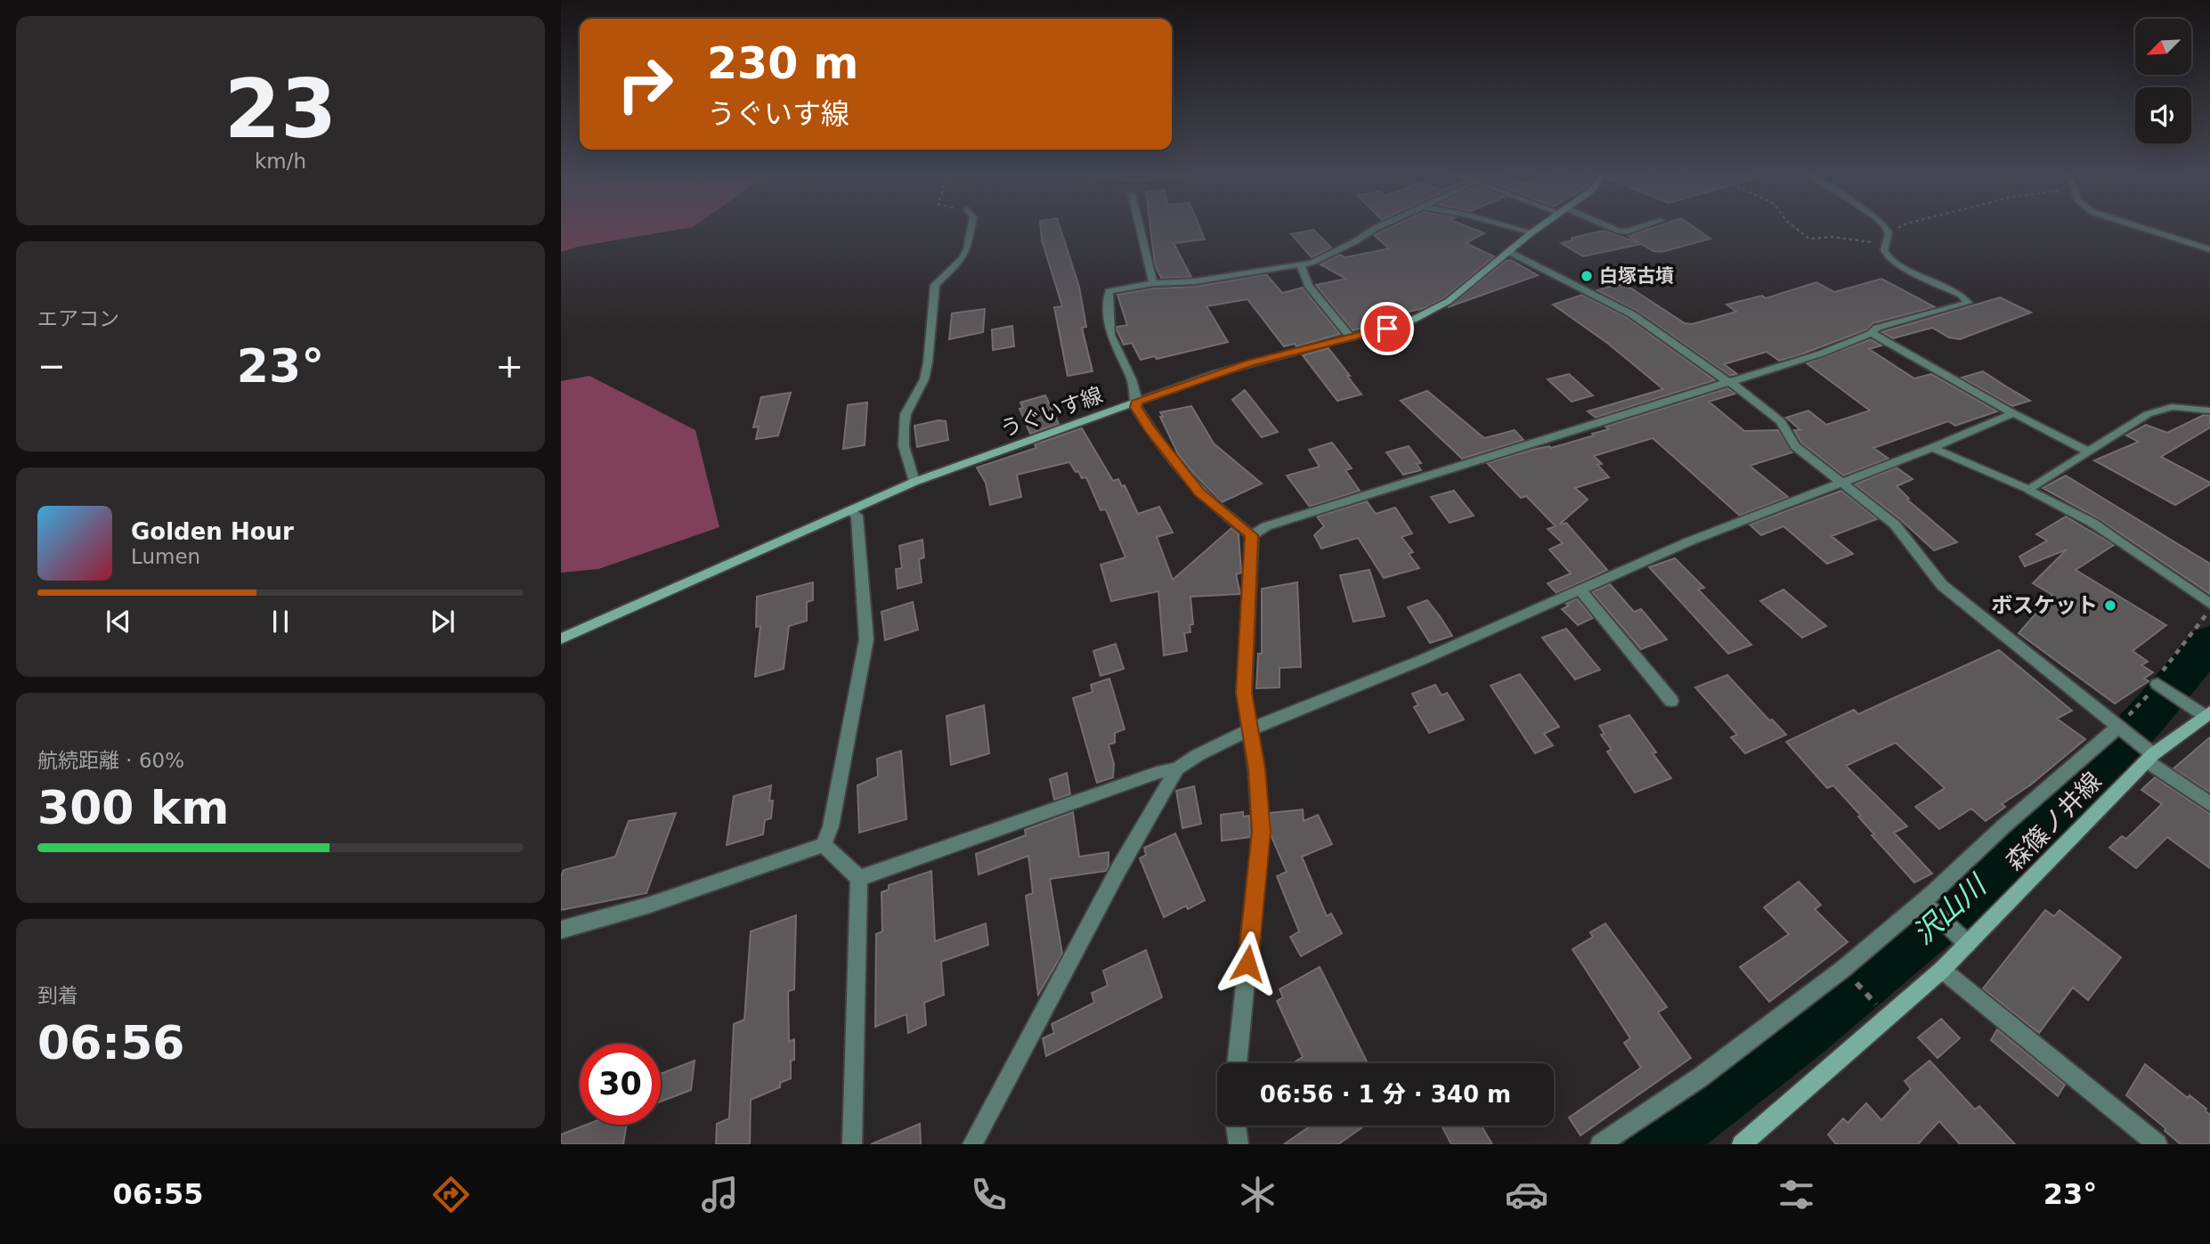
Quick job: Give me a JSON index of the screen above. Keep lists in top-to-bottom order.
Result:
{
  "streets": {
    "street": ["うぐいす線", "森篠ノ井線"]
  },
  "water": ["沢山川"],
  "places": ["白塚古墳", "ボスケット"],
  "north": "bottom left",
  "page": {
    "tile": [
      ["23", "km/h"],
      "エアコン",
      ["航続距離 · 60%", "300 km"],
      ["到着", "06:56"]
    ],
    "turn": ["230 m", "うぐいす線"],
    "heat": ["−", "23°", "+"],
    "song": ["Golden Hour", "Lumen"],
    "limit": "30",
    "trip": "06:56 · 1 分 · 340 m",
    "tabs": ["06:55", "23°"]
  }
}
